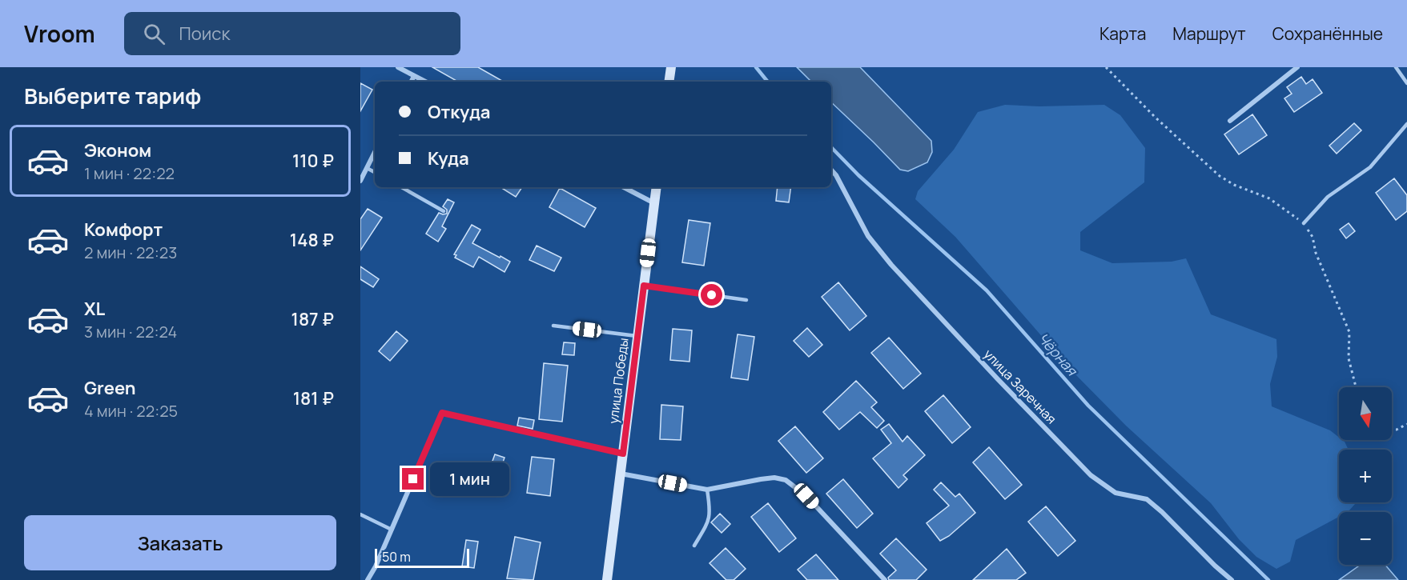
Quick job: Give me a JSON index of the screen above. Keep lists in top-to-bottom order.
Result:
{
  "streets": {
    "street": ["улица Победы", "улица Заречная"]
  },
  "water": ["Чёрная"],
  "scale_bar": "50 m",
  "north": "bottom",
  "page": {
    "header": "Vroom",
    "search": "Поиск",
    "nav": ["Карта", "Маршрут", "Сохранённые"],
    "heading": "Выберите тариф",
    "banner": ["Откуда", "Куда"],
    "list": [
      {
        "name": "Эконом",
        "note": "1 мин · 22:22",
        "value": "110 ₽"
      },
      {
        "name": "Комфорт",
        "note": "2 мин · 22:23",
        "value": "148 ₽"
      },
      {
        "name": "XL",
        "note": "3 мин · 22:24",
        "value": "187 ₽"
      },
      {
        "name": "Green",
        "note": "4 мин · 22:25",
        "value": "181 ₽"
      }
    ],
    "map_buttons": ["+", "−"],
    "bubble": "1 мин",
    "buttons": "Заказать",
    "scale": "50 m"
  }
}
